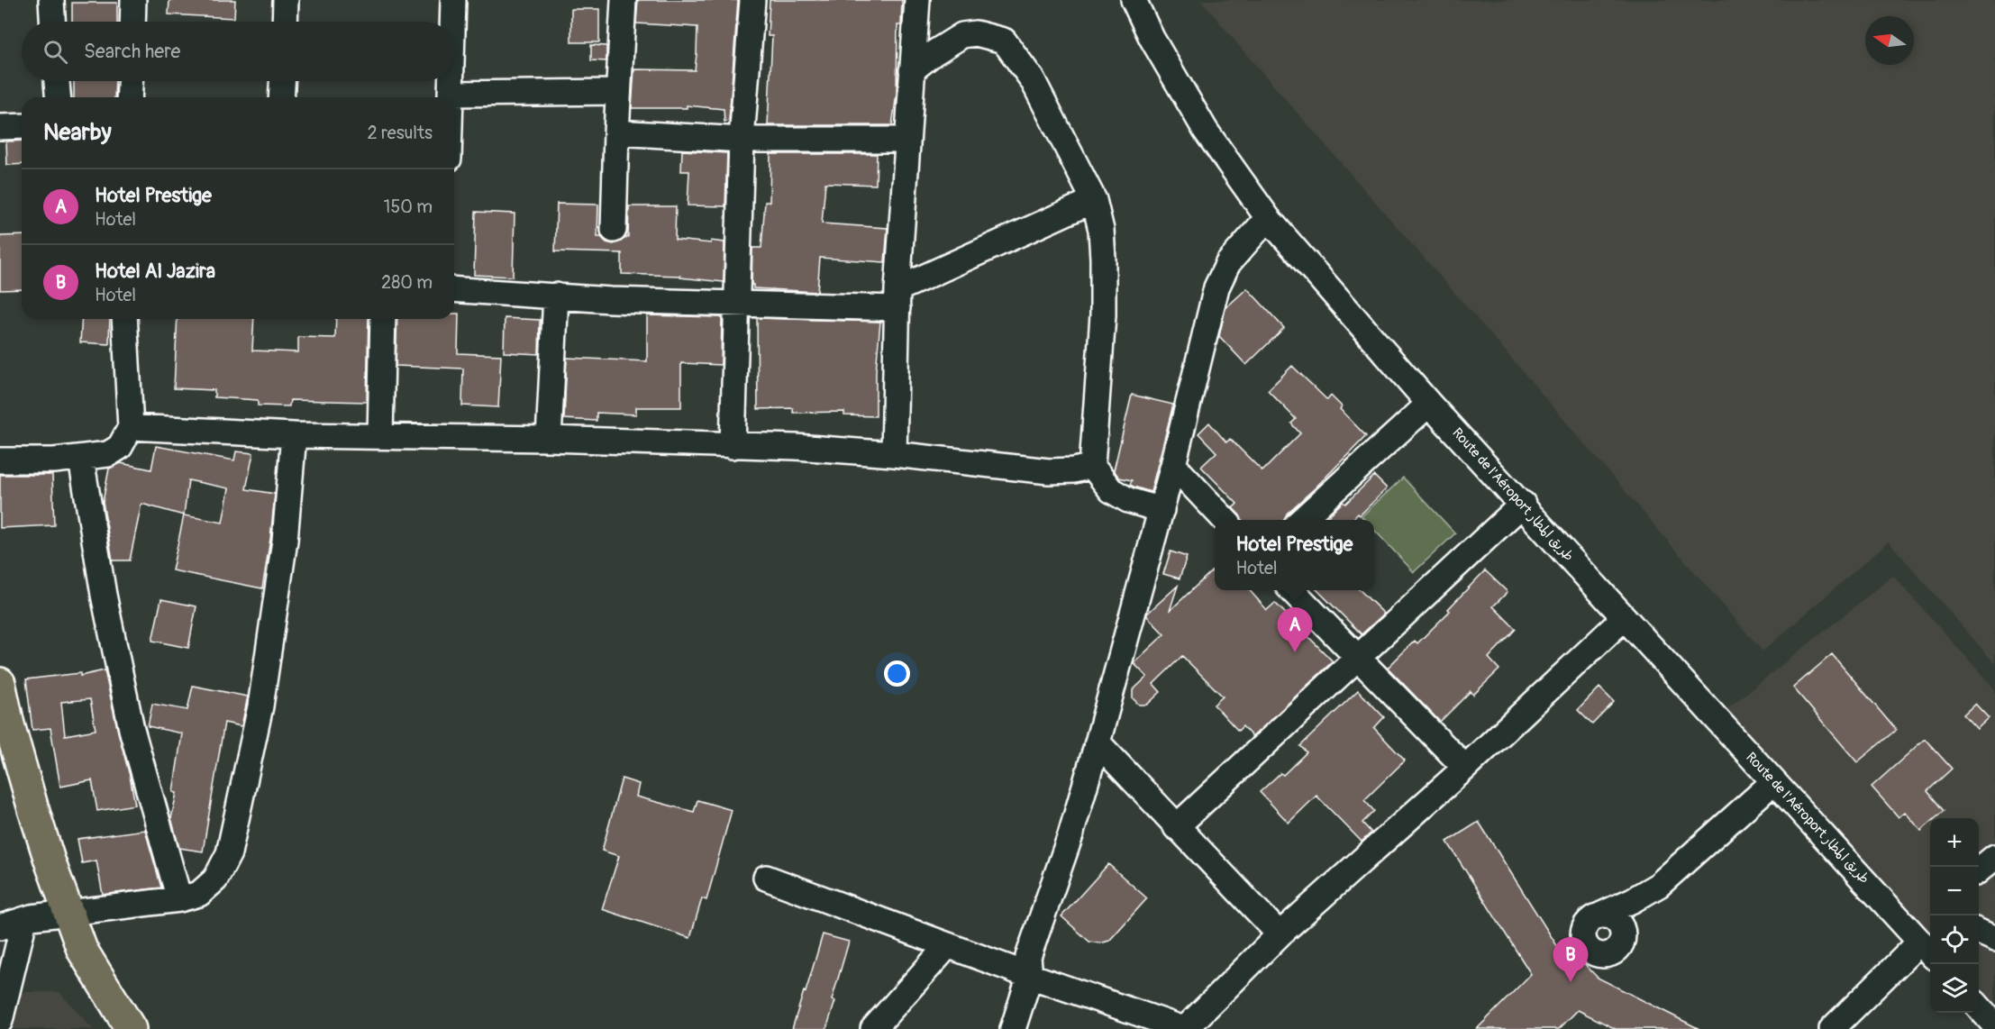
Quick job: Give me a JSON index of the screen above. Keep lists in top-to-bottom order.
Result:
{
  "streets": {
    "street": ["Route de l'Aéroport طريق المطار"]
  },
  "north": "left",
  "page": {
    "search": "Search here",
    "heading": ["Nearby", "2 results"],
    "list": [
      {
        "mark": "A",
        "name": "Hotel Prestige",
        "note": "Hotel",
        "value": "150 m"
      },
      {
        "mark": "B",
        "name": "Hotel Al Jazira",
        "note": "Hotel",
        "value": "280 m"
      }
    ],
    "popup": ["Hotel Prestige", "Hotel"],
    "pins": ["A", "B"],
    "map_buttons": ["+", "−"]
  }
}
